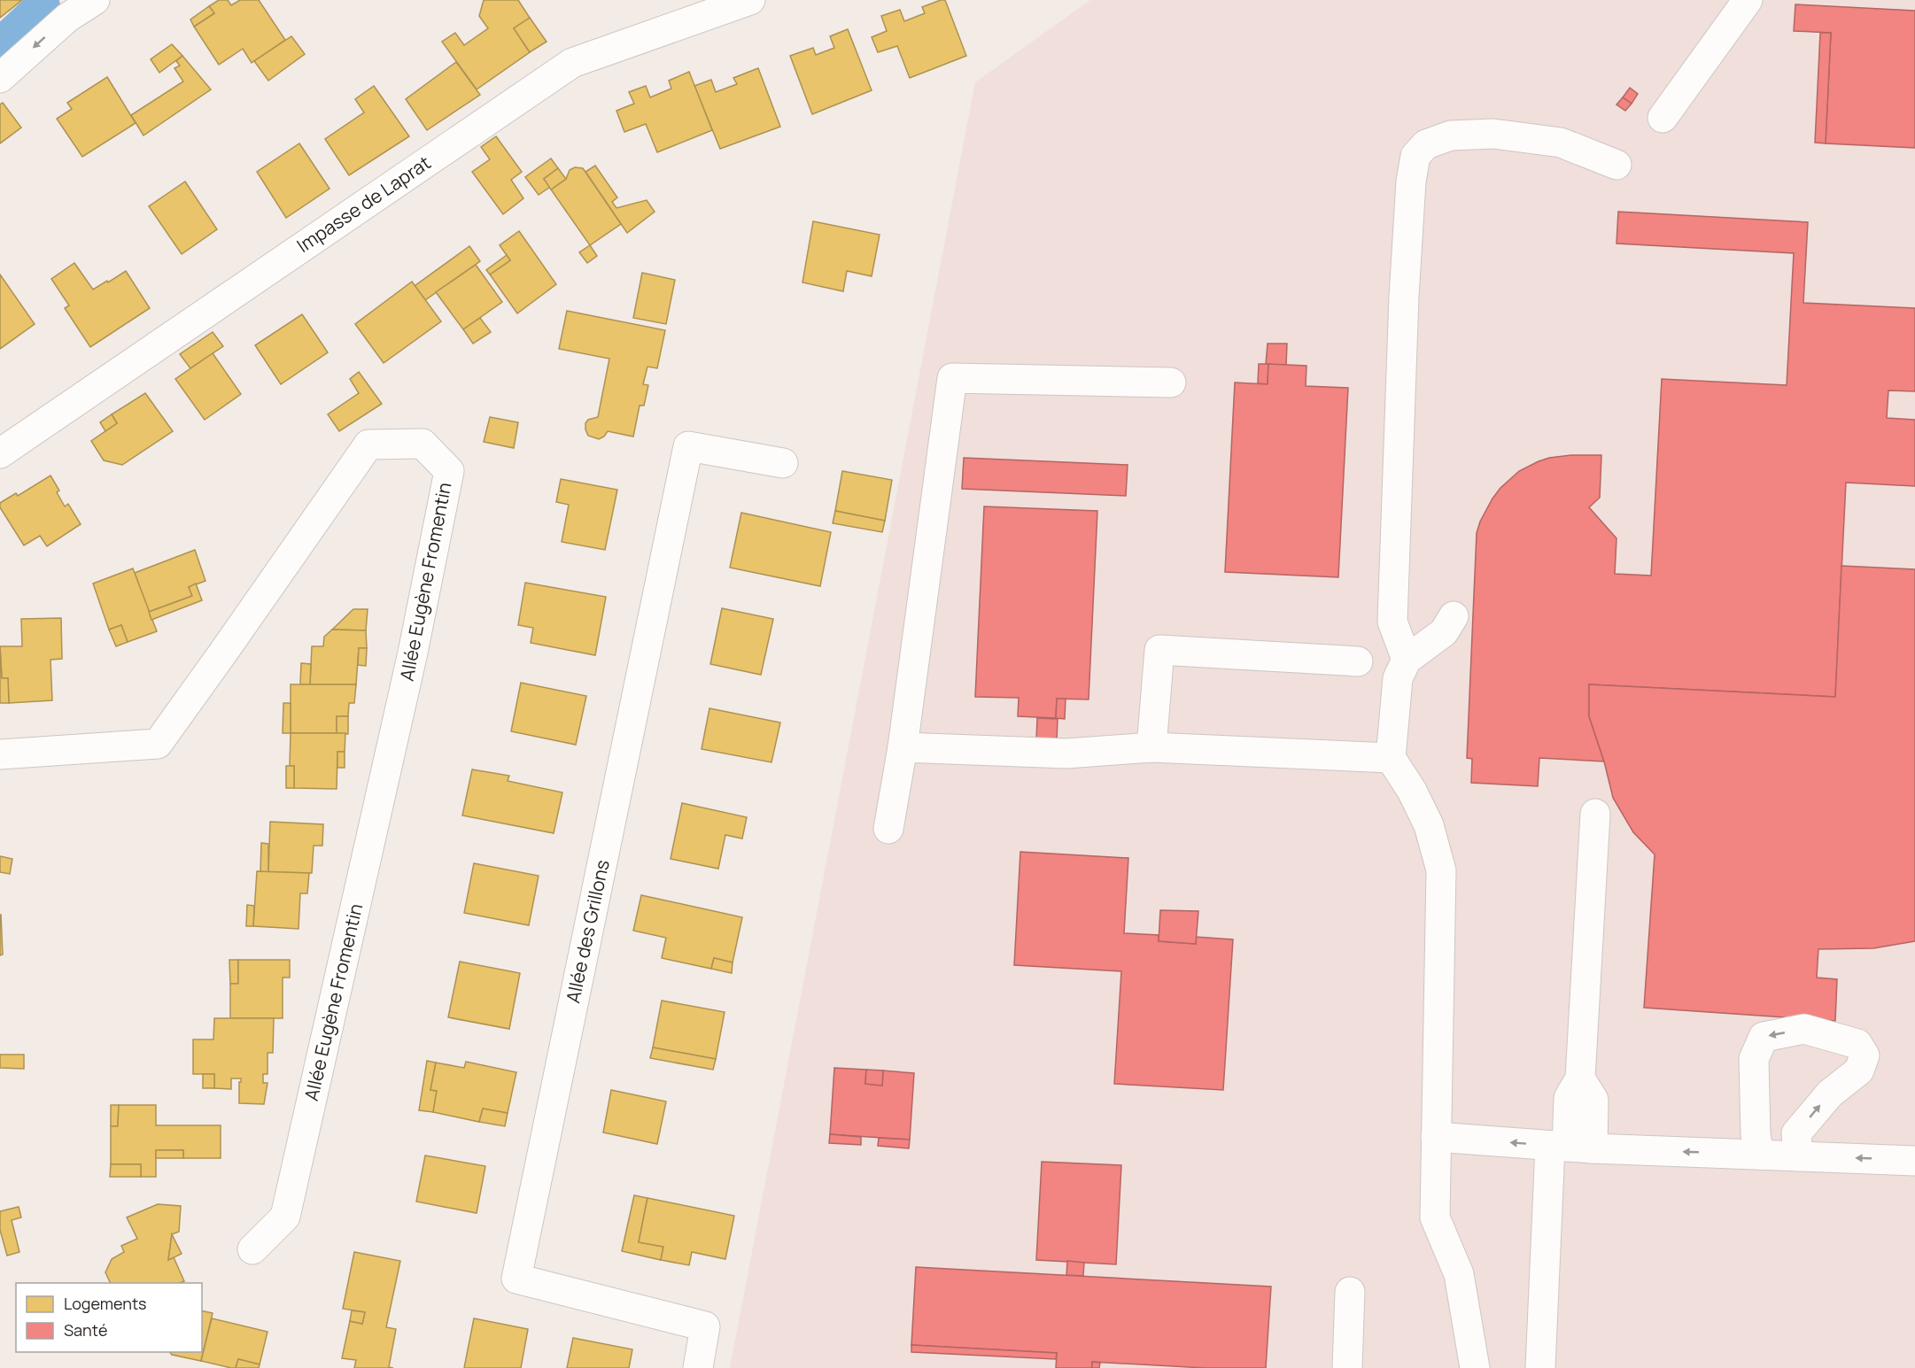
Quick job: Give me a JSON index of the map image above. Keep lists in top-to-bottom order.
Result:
{
  "streets": {
    "street": ["Impasse de Laprat", "Allée Eugène Fromentin", "Allée des Grillons"]
  },
  "legend": ["Logements", "Santé"]
}
